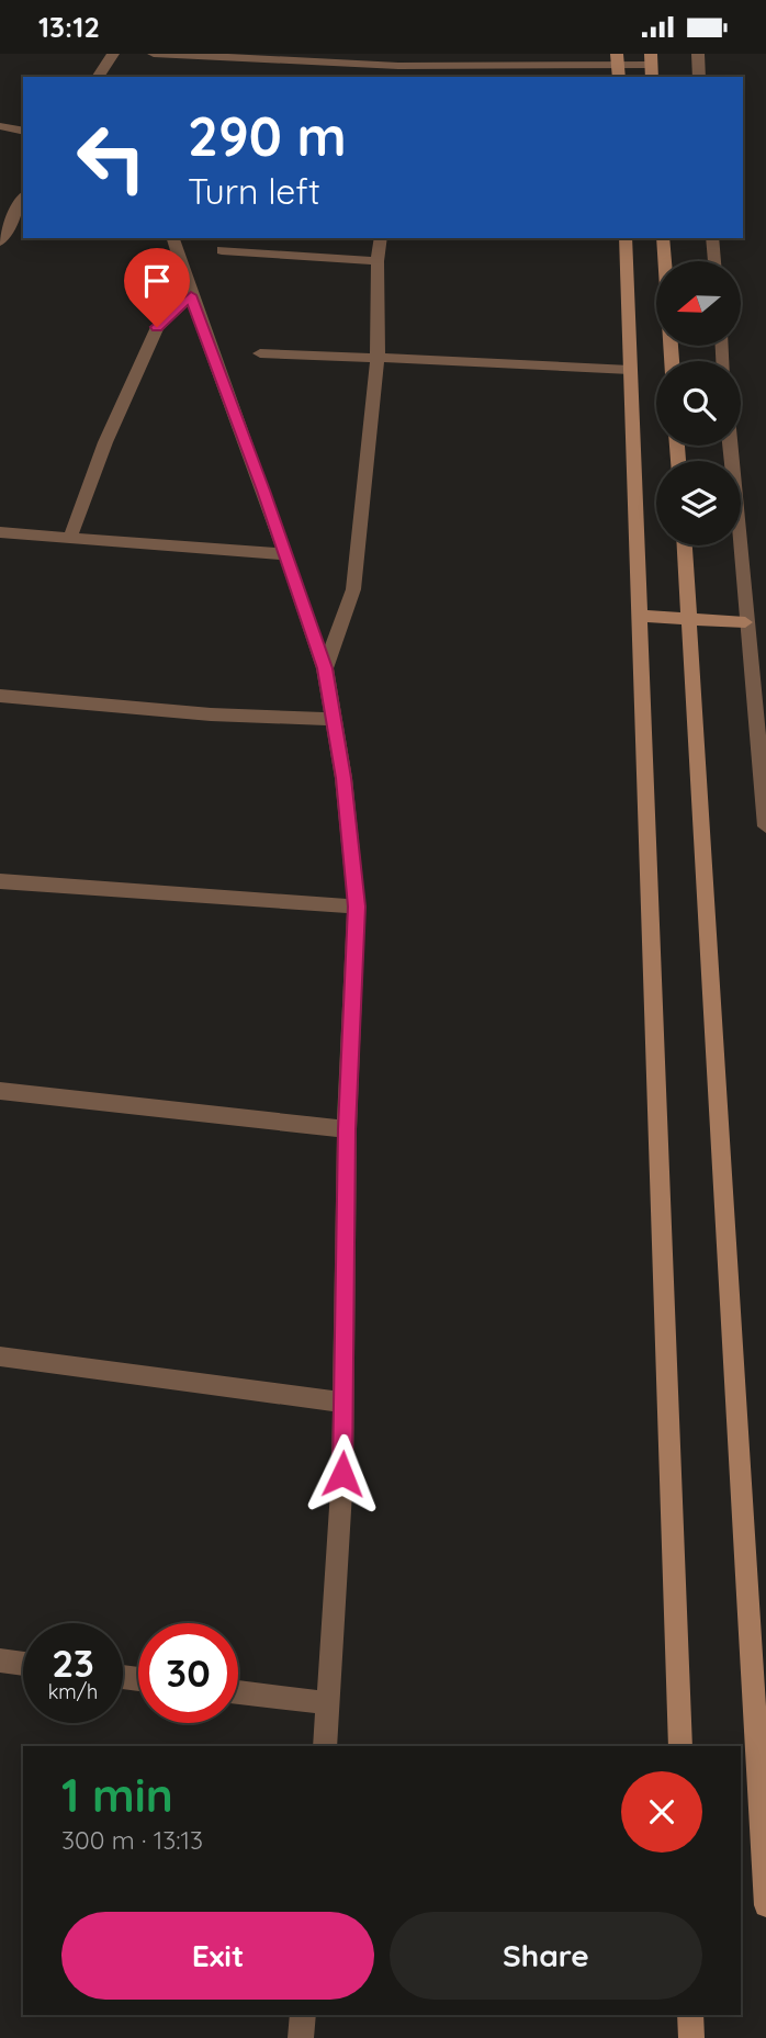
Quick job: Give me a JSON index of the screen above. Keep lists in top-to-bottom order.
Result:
{
  "north": "left",
  "page": {
    "status": "13:12",
    "turn": ["290 m", "Turn left"],
    "speed": "23 km/h",
    "limit": "30",
    "heading": ["1 min", "300 m · 13:13"],
    "buttons": ["Exit", "Share"]
  }
}
